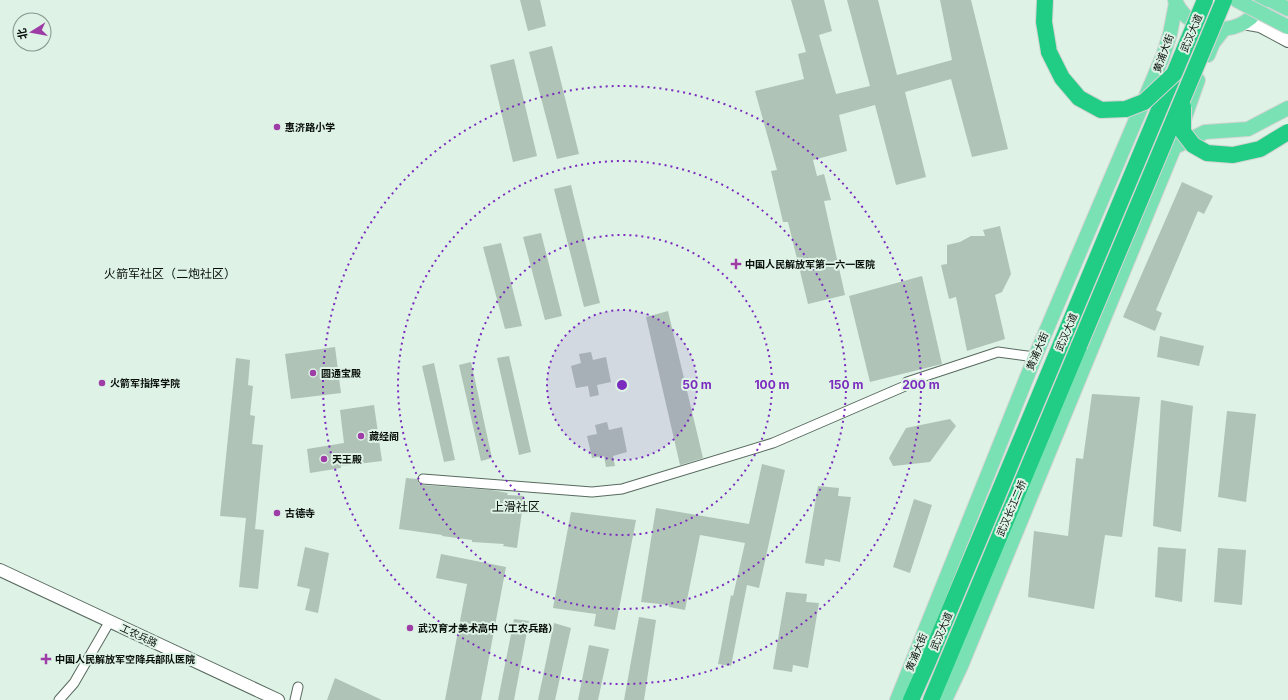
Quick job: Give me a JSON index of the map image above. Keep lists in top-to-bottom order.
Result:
{
  "streets": {
    "highway": ["武汉大道", "武汉长江二桥"],
    "main road": ["黄浦大街"],
    "street": ["工农兵路"]
  },
  "crossings": [
    ["武汉大道", "武汉长江二桥"]
  ],
  "districts": ["火箭军社区（二炮社区）", "上滑社区"],
  "places": {
    "other": [
      "惠济路小学",
      "圆通宝殿",
      "火箭军指挥学院",
      "藏经阁",
      "天王殿",
      "古德寺",
      "武汉育才美术高中（工农兵路）"
    ],
    "health": ["中国人民解放军第一六一医院", "中国人民解放军空降兵部队医院"]
  },
  "north": "left",
  "rings": [
    "50 m",
    "100 m",
    "150 m",
    "200 m"
  ]
}
